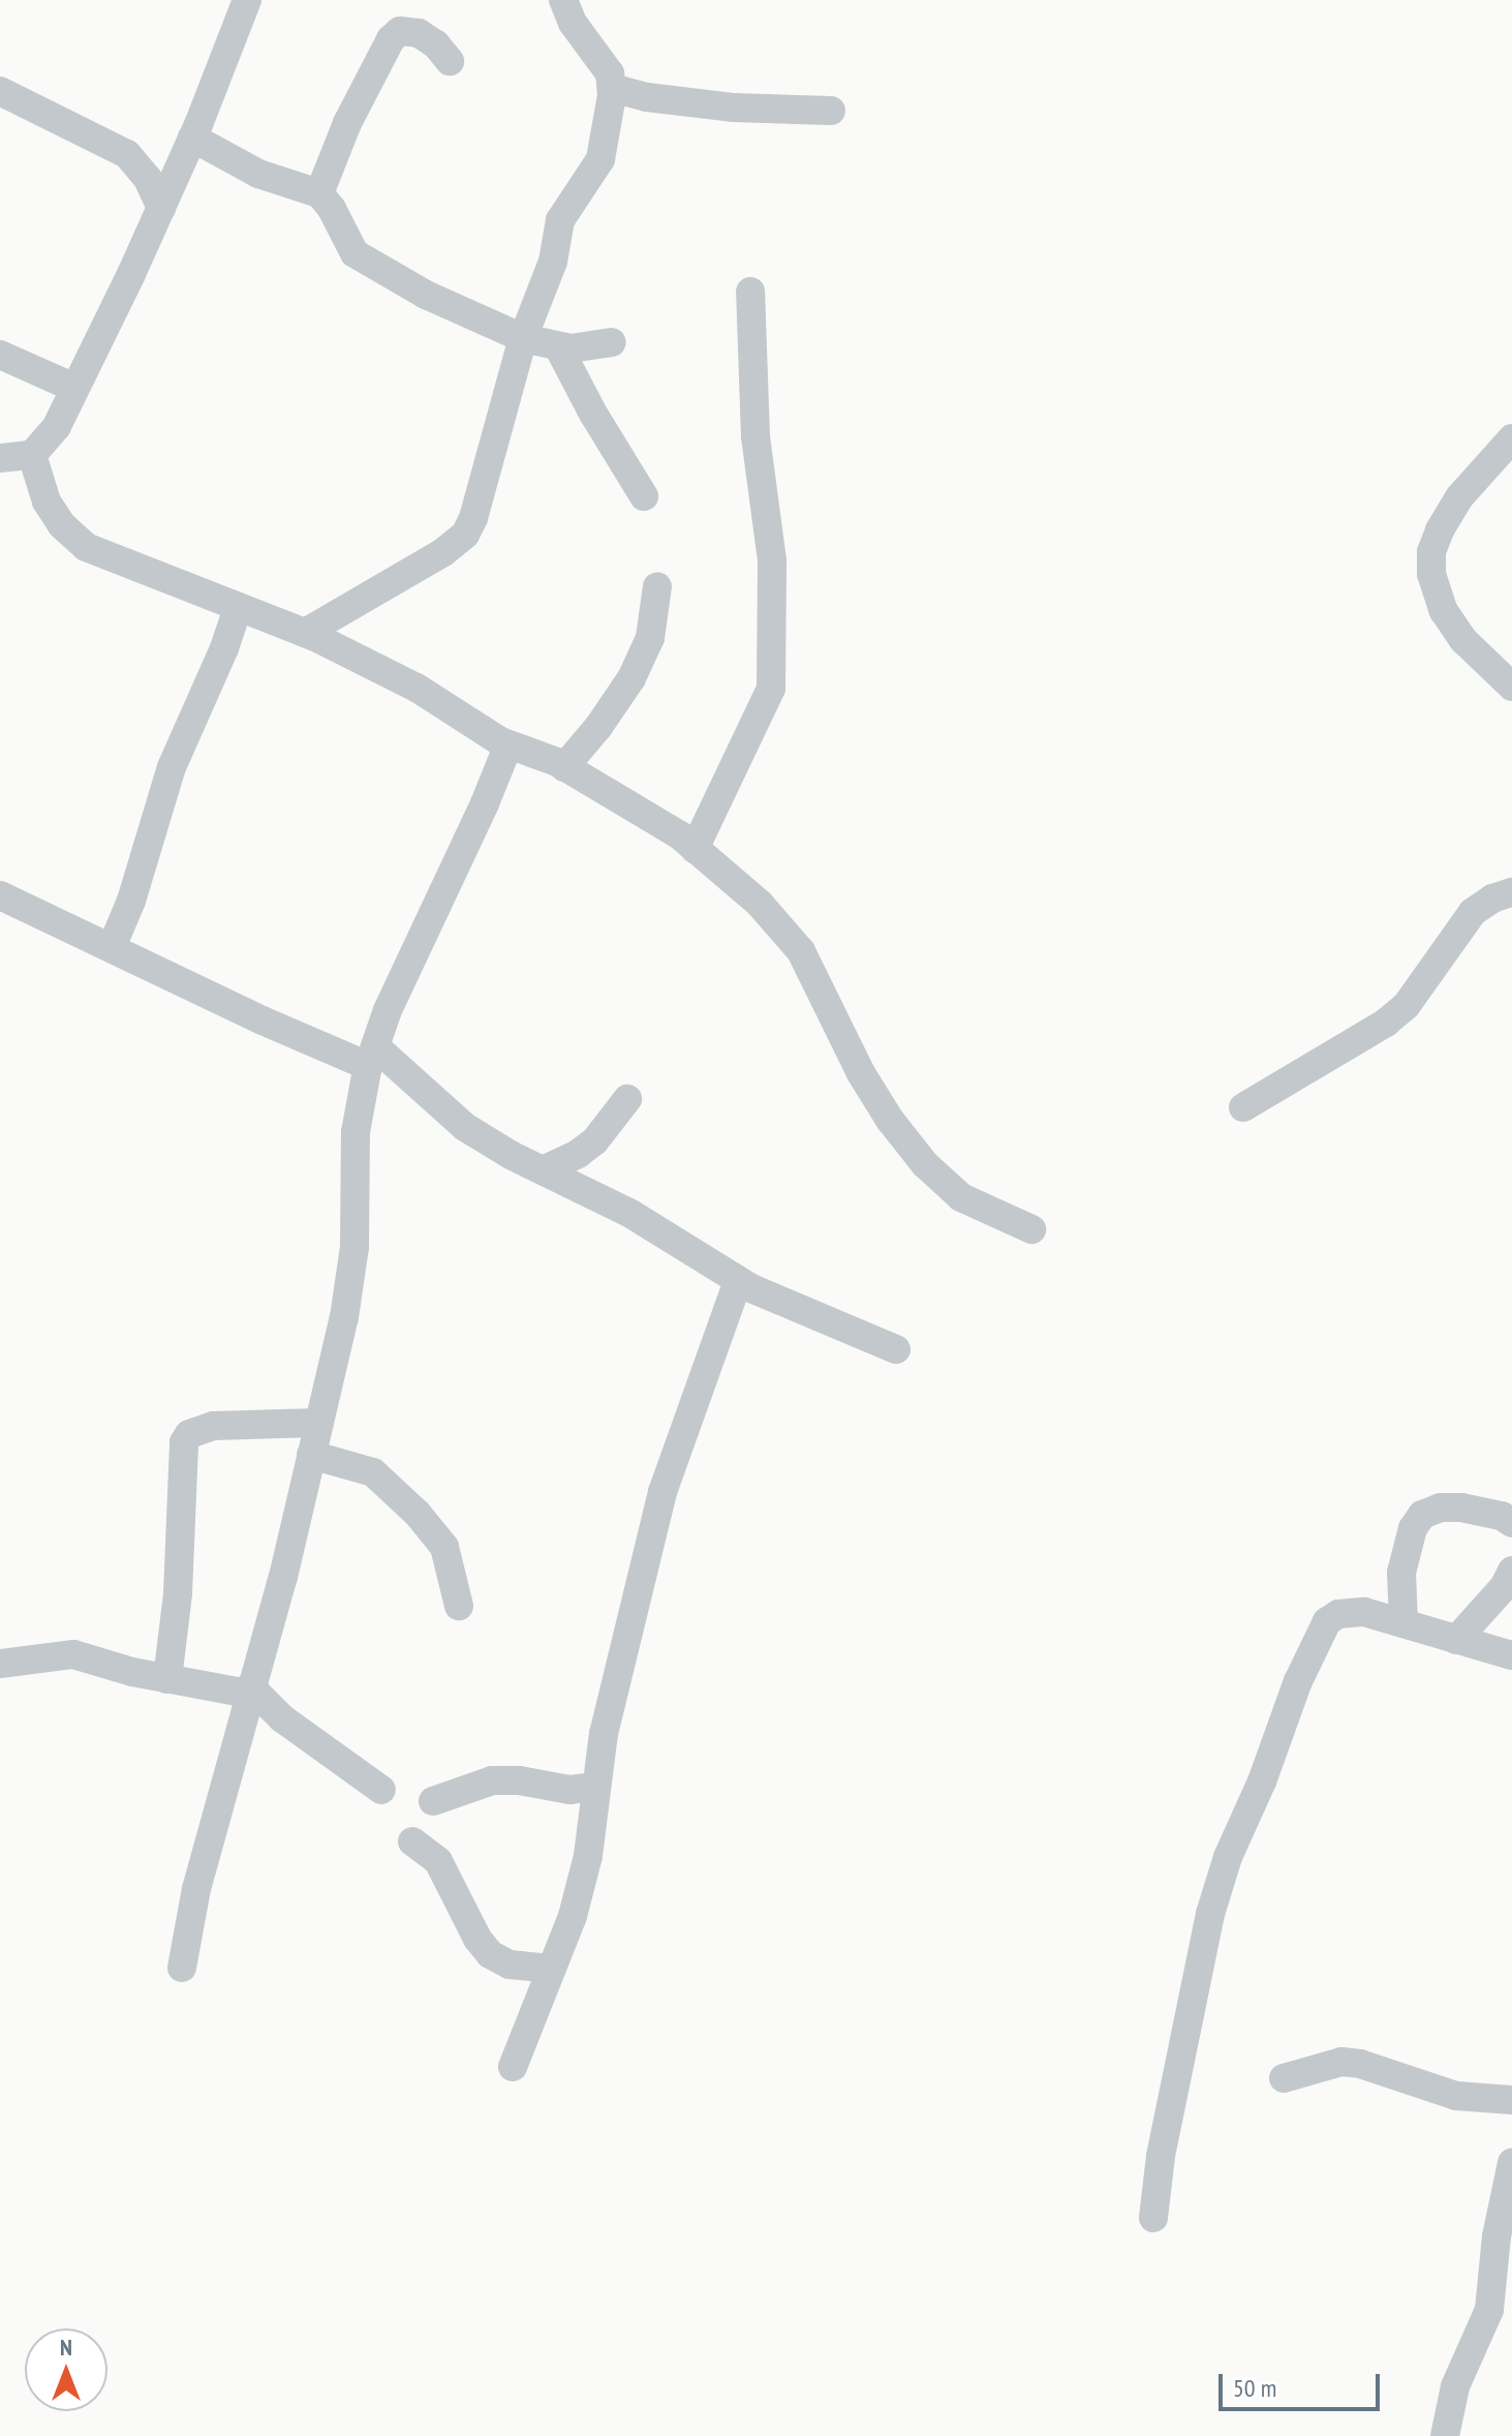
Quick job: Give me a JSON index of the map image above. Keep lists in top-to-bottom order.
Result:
{
  "scale_bar": "50 m",
  "north": "top"
}
